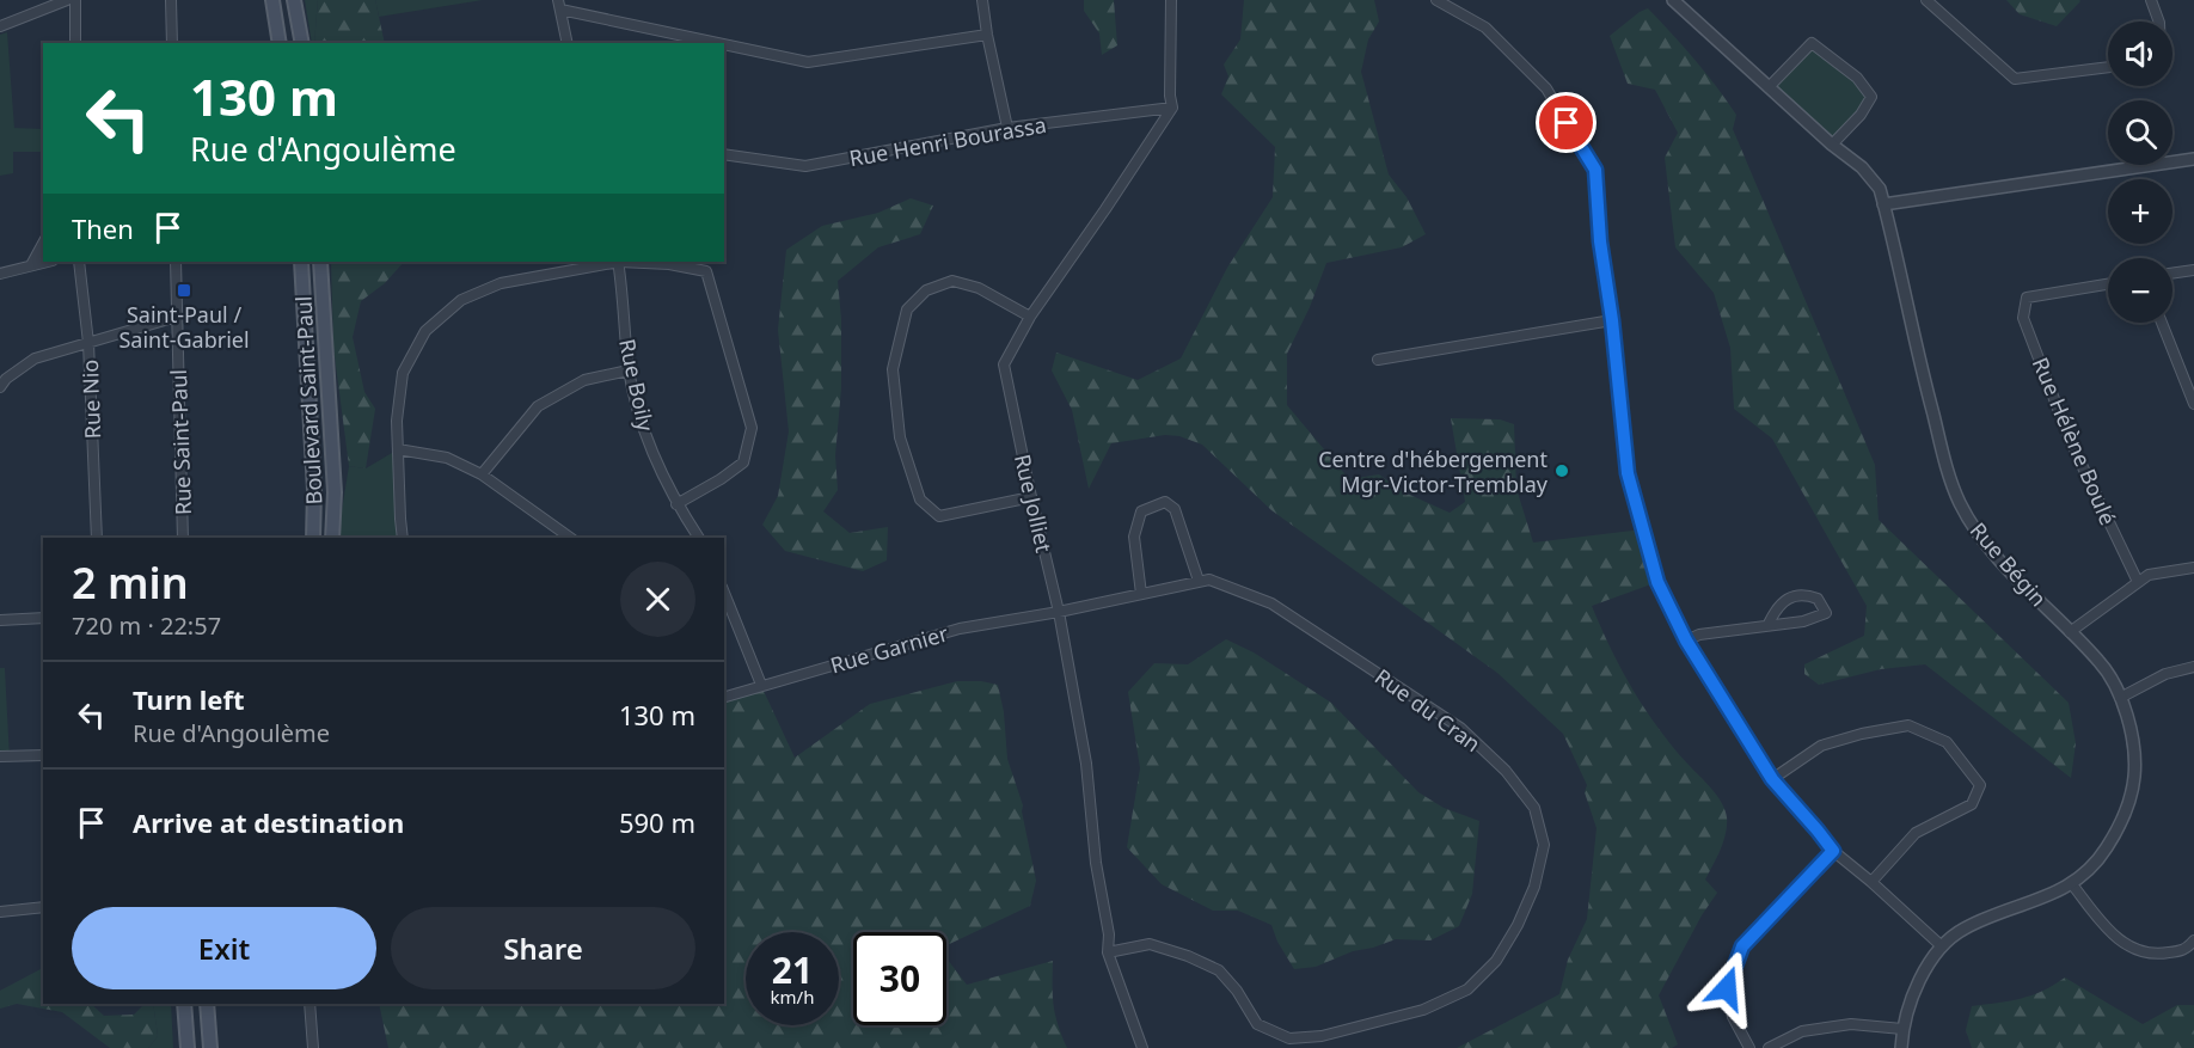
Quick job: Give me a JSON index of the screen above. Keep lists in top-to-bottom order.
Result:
{
  "streets": {
    "main road": ["Boulevard Saint-Paul"],
    "street": [
      "Rue Henri Bourassa",
      "Rue Boily",
      "Rue Nio",
      "Rue Hélène Boulé",
      "Rue Saint-Paul",
      "Rue Jolliet",
      "Rue Bégin",
      "Rue Garnier",
      "Rue du Cran"
    ]
  },
  "crossings": [
    ["Rue Henri Bourassa", "Rue Jolliet"],
    ["Rue Jolliet", "Rue Garnier"],
    ["Rue Jolliet", "Rue du Cran"],
    ["Rue Garnier", "Rue du Cran"]
  ],
  "places": {
    "transit": ["Saint-Paul / Saint-Gabriel"],
    "other": ["Centre d'hébergement Mgr-Victor-Tremblay"]
  },
  "page": {
    "map_buttons": ["+", "−"],
    "turn": ["130 m", "Rue d'Angoulème"],
    "then": "Then",
    "heading": ["2 min", "720 m · 22:57"],
    "list": [
      {
        "name": "Turn left",
        "note": "Rue d'Angoulème",
        "value": "130 m"
      },
      {
        "name": "Arrive at destination",
        "value": "590 m"
      }
    ],
    "buttons": ["Exit", "Share"],
    "speed": "21 km/h",
    "limit": "30"
  }
}
